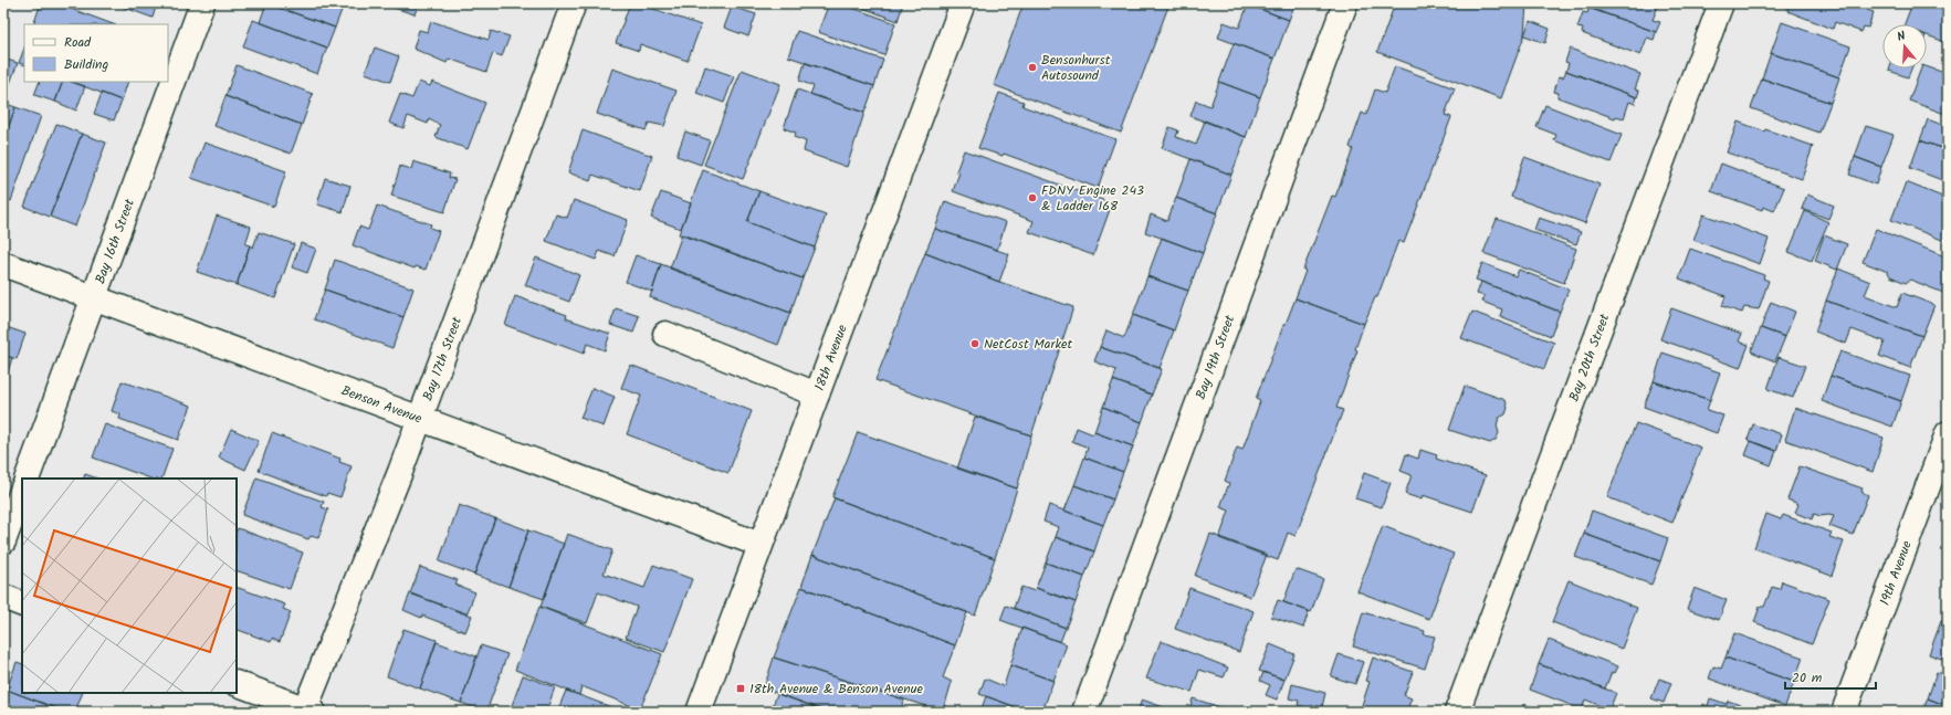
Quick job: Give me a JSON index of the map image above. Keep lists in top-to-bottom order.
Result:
{
  "streets": {
    "street": [
      "Bay 16th Street",
      "18th Avenue",
      "Bay 19th Street",
      "Bay 20th Street",
      "Bay 17th Street",
      "Benson Avenue",
      "19th Avenue"
    ]
  },
  "crossings": [
    ["Bay 16th Street", "Benson Avenue"],
    ["18th Avenue", "Benson Avenue"],
    ["Bay 17th Street", "Benson Avenue"]
  ],
  "places": {
    "other": ["Bensonhurst Autosound", "FDNY Engine 243 & Ladder 168", "NetCost Market"],
    "transit": ["18th Avenue & Benson Avenue"]
  },
  "legend": ["Road", "Building"],
  "scale_bar": "20 m",
  "north": "top"
}
